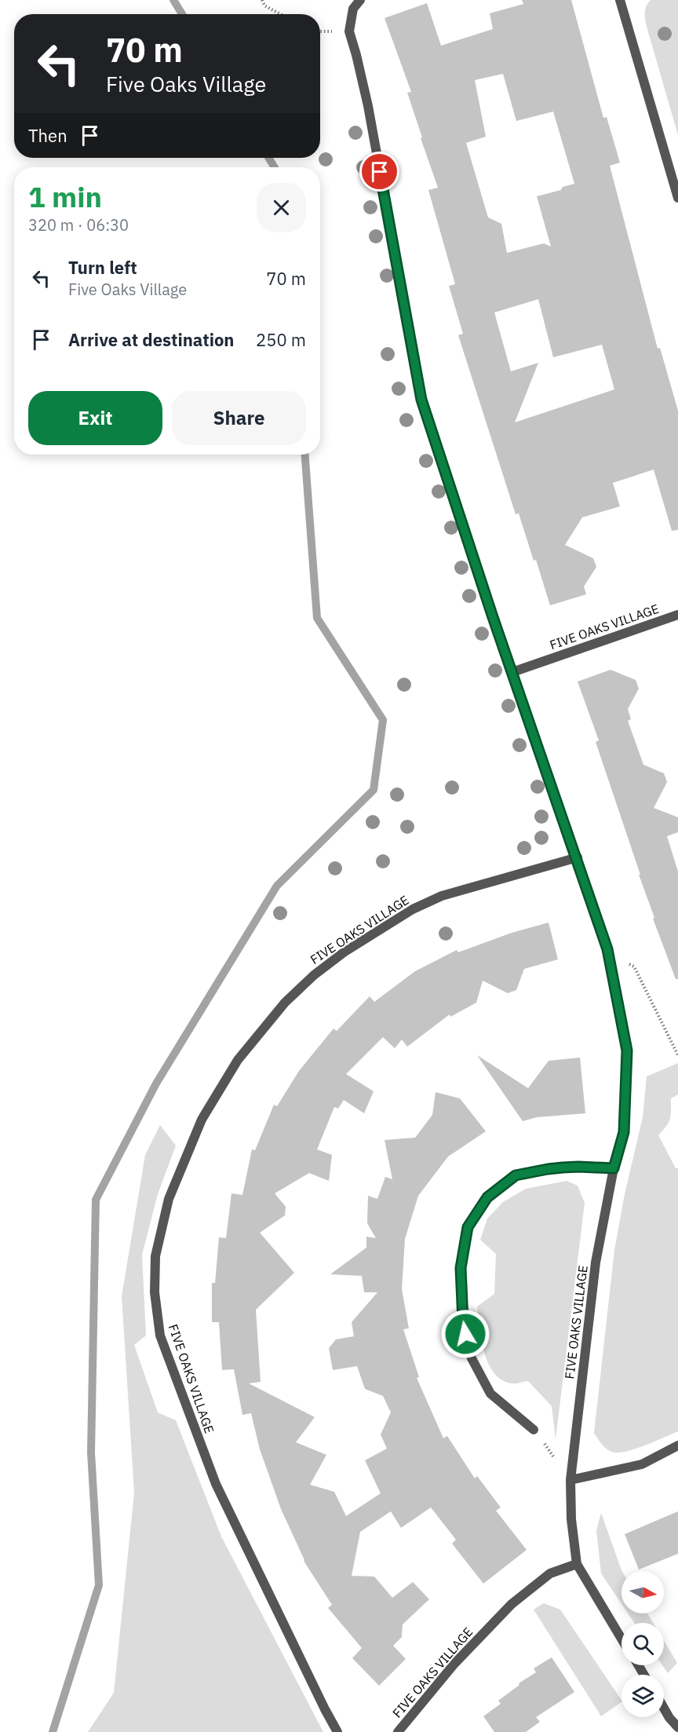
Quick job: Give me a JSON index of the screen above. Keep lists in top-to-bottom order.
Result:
{
  "streets": {
    "street": ["FIVE OAKS VILLAGE"]
  },
  "north": "right",
  "page": {
    "turn": ["70 m", "Five Oaks Village"],
    "then": "Then",
    "heading": ["1 min", "320 m · 06:30"],
    "list": [
      {
        "name": "Turn left",
        "note": "Five Oaks Village",
        "value": "70 m"
      },
      {
        "name": "Arrive at destination",
        "value": "250 m"
      }
    ],
    "buttons": ["Exit", "Share"]
  }
}
